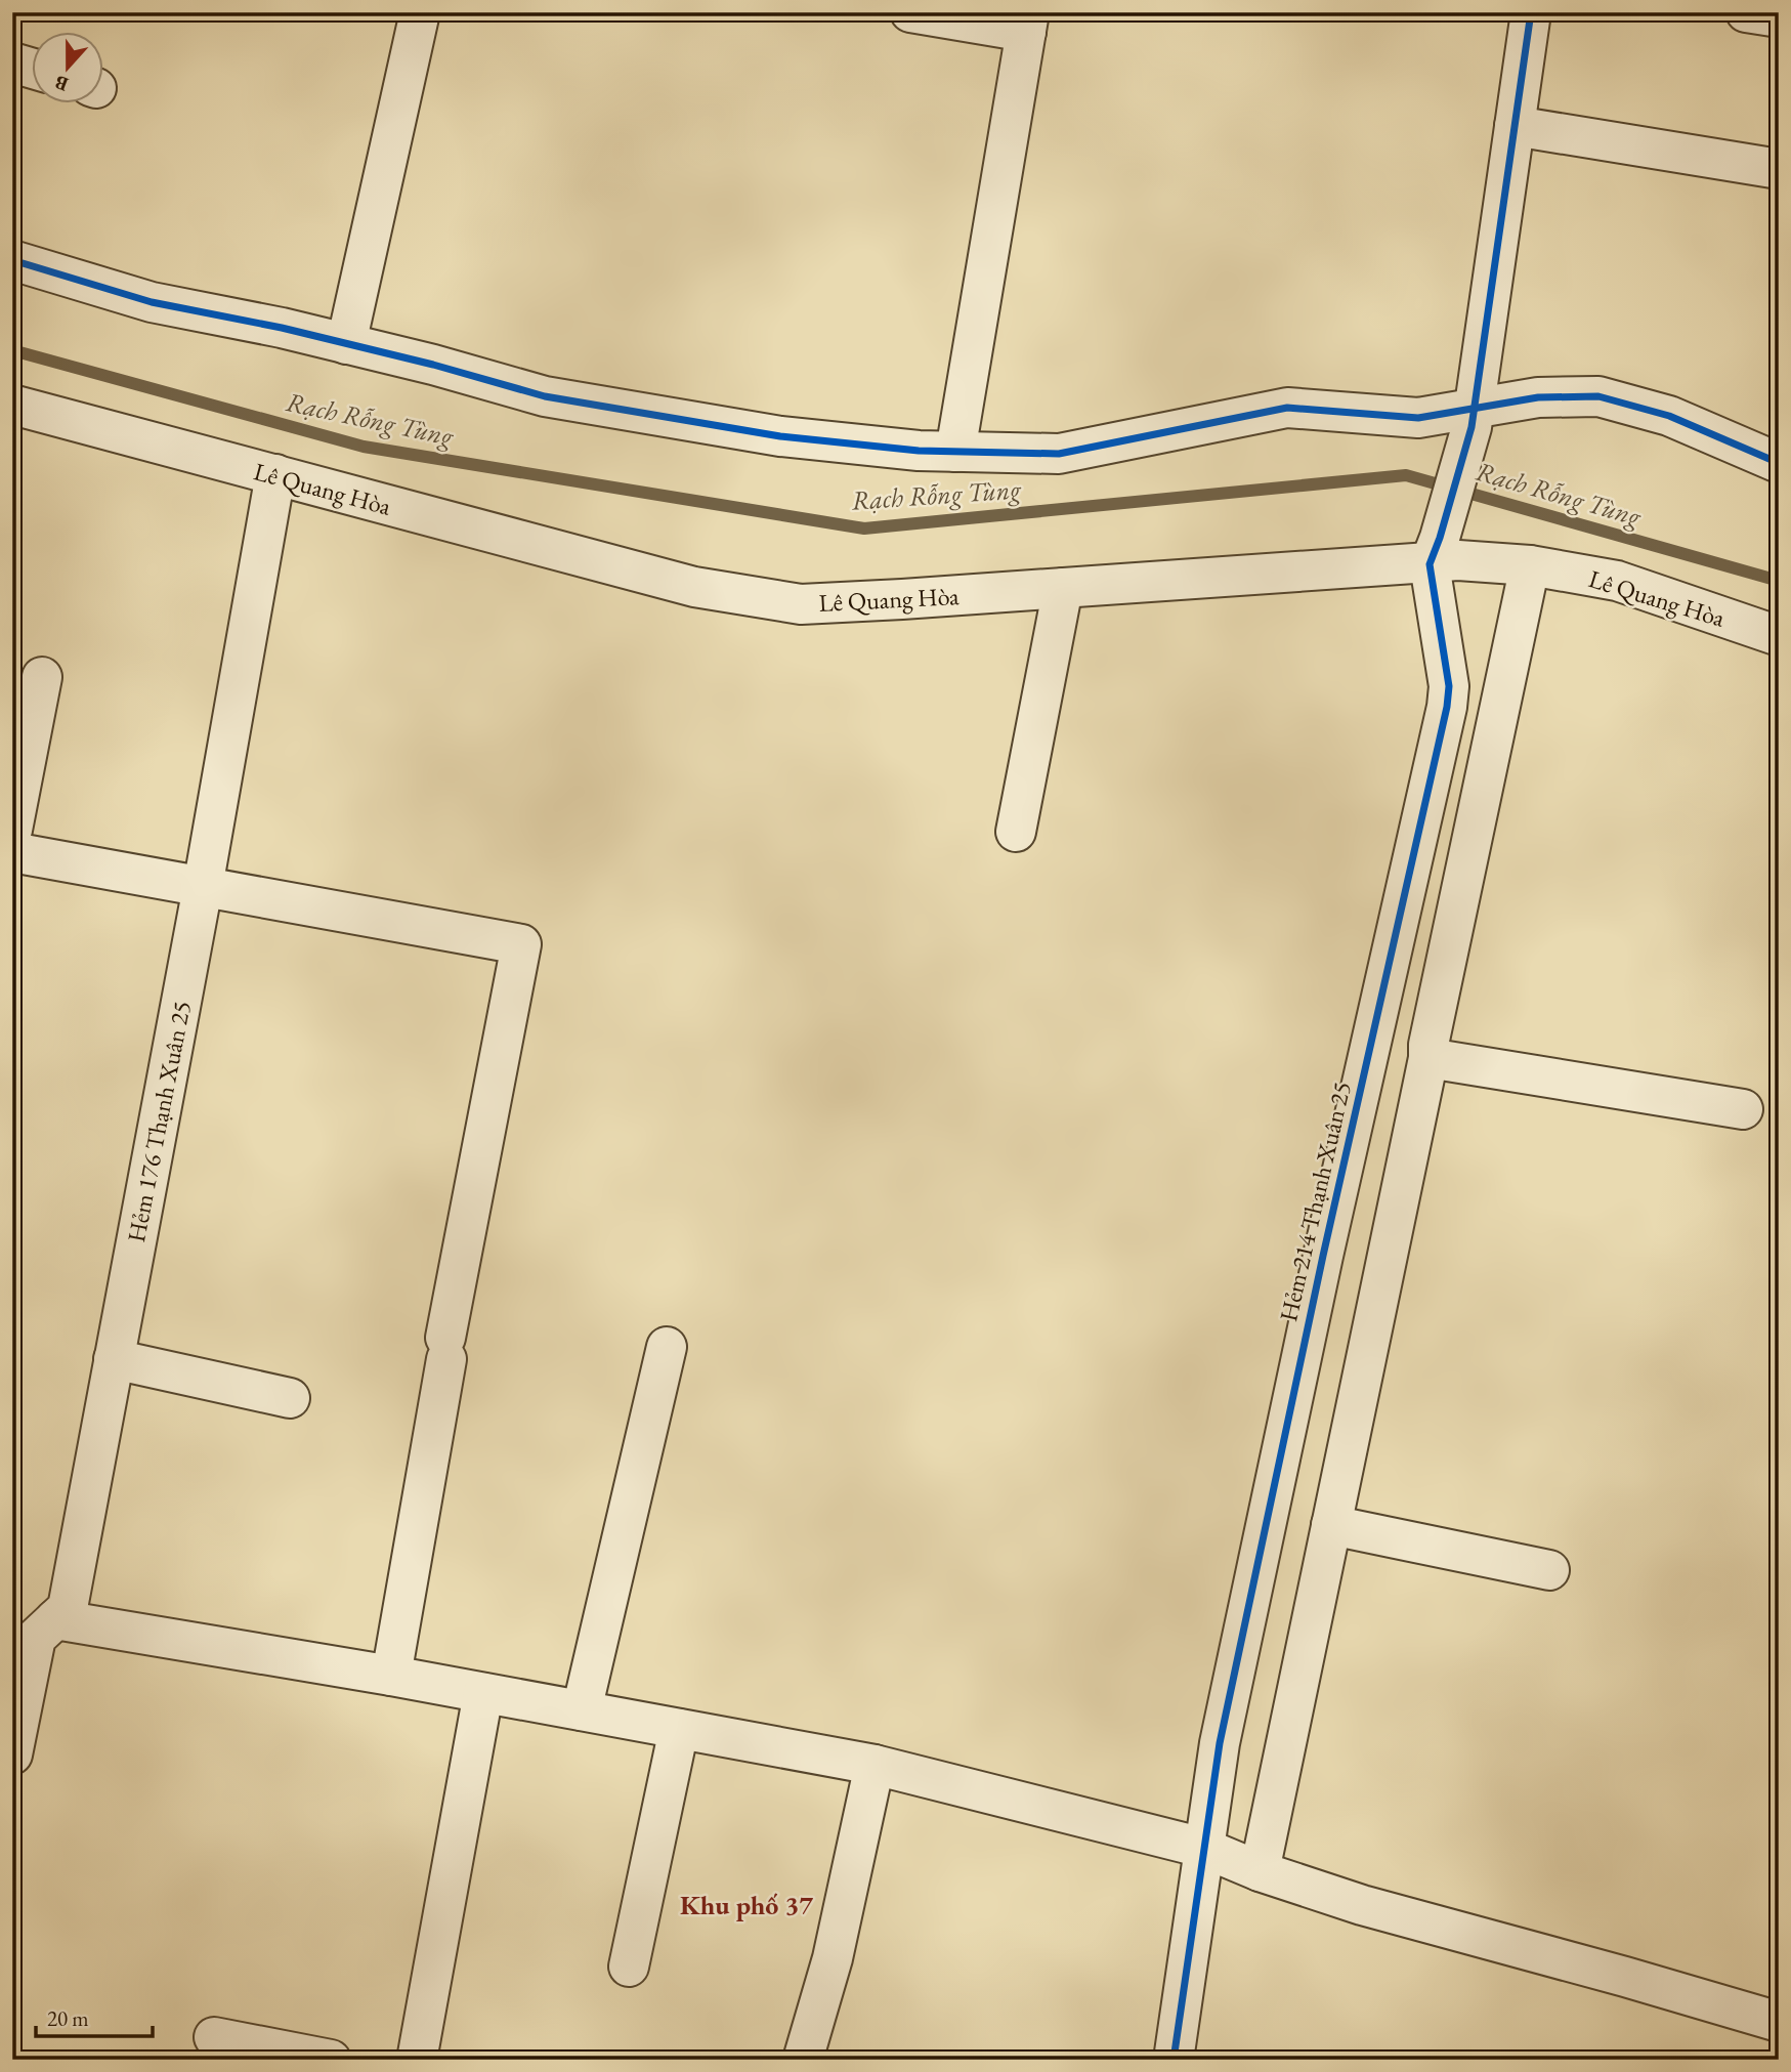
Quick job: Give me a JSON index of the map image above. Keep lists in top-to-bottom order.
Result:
{
  "streets": {
    "street": ["Lê Quang Hòa", "Hẻm 176 Thạnh Xuân 25", "Hẻm 214 Thạnh Xuân 25"]
  },
  "crossings": [
    ["Lê Quang Hòa", "Hẻm 176 Thạnh Xuân 25"],
    ["Lê Quang Hòa", "Hẻm 214 Thạnh Xuân 25"]
  ],
  "districts": ["Khu phố 37"],
  "water": ["Rạch Rỗng Tùng"],
  "scale_bar": "20 m",
  "north": "bottom"
}
